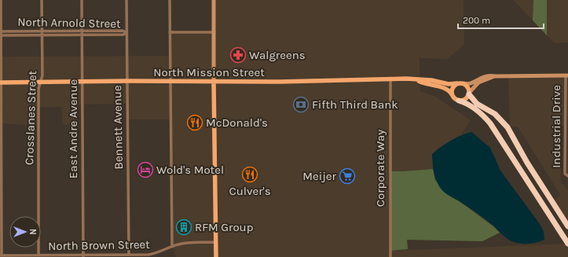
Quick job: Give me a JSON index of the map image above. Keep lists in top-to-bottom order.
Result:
{
  "streets": {
    "main road": ["North Mission Street"],
    "street": [
      "North Arnold Street",
      "Crosslanes Street",
      "Industrial Drive",
      "Bennett Avenue",
      "East Andre Avenue",
      "Corporate Way",
      "North Brown Street"
    ]
  },
  "crossings": [
    ["North Arnold Street", "Crosslanes Street"],
    ["North Arnold Street", "Bennett Avenue"],
    ["North Arnold Street", "East Andre Avenue"],
    ["North Mission Street", "Crosslanes Street"],
    ["North Mission Street", "Industrial Drive"],
    ["North Mission Street", "Bennett Avenue"],
    ["North Mission Street", "East Andre Avenue"],
    ["North Mission Street", "Corporate Way"],
    ["Crosslanes Street", "North Brown Street"],
    ["Bennett Avenue", "North Brown Street"],
    ["East Andre Avenue", "North Brown Street"]
  ],
  "places": {
    "pharmacy": ["Walgreens"],
    "bank": ["Fifth Third Bank"],
    "restaurant": ["McDonald's", "Culver's"],
    "hotel": ["Wold's Motel"],
    "supermarket": ["Meijer"],
    "building": ["RFM Group"]
  },
  "scale_bar": "200 m",
  "north": "right"
}
